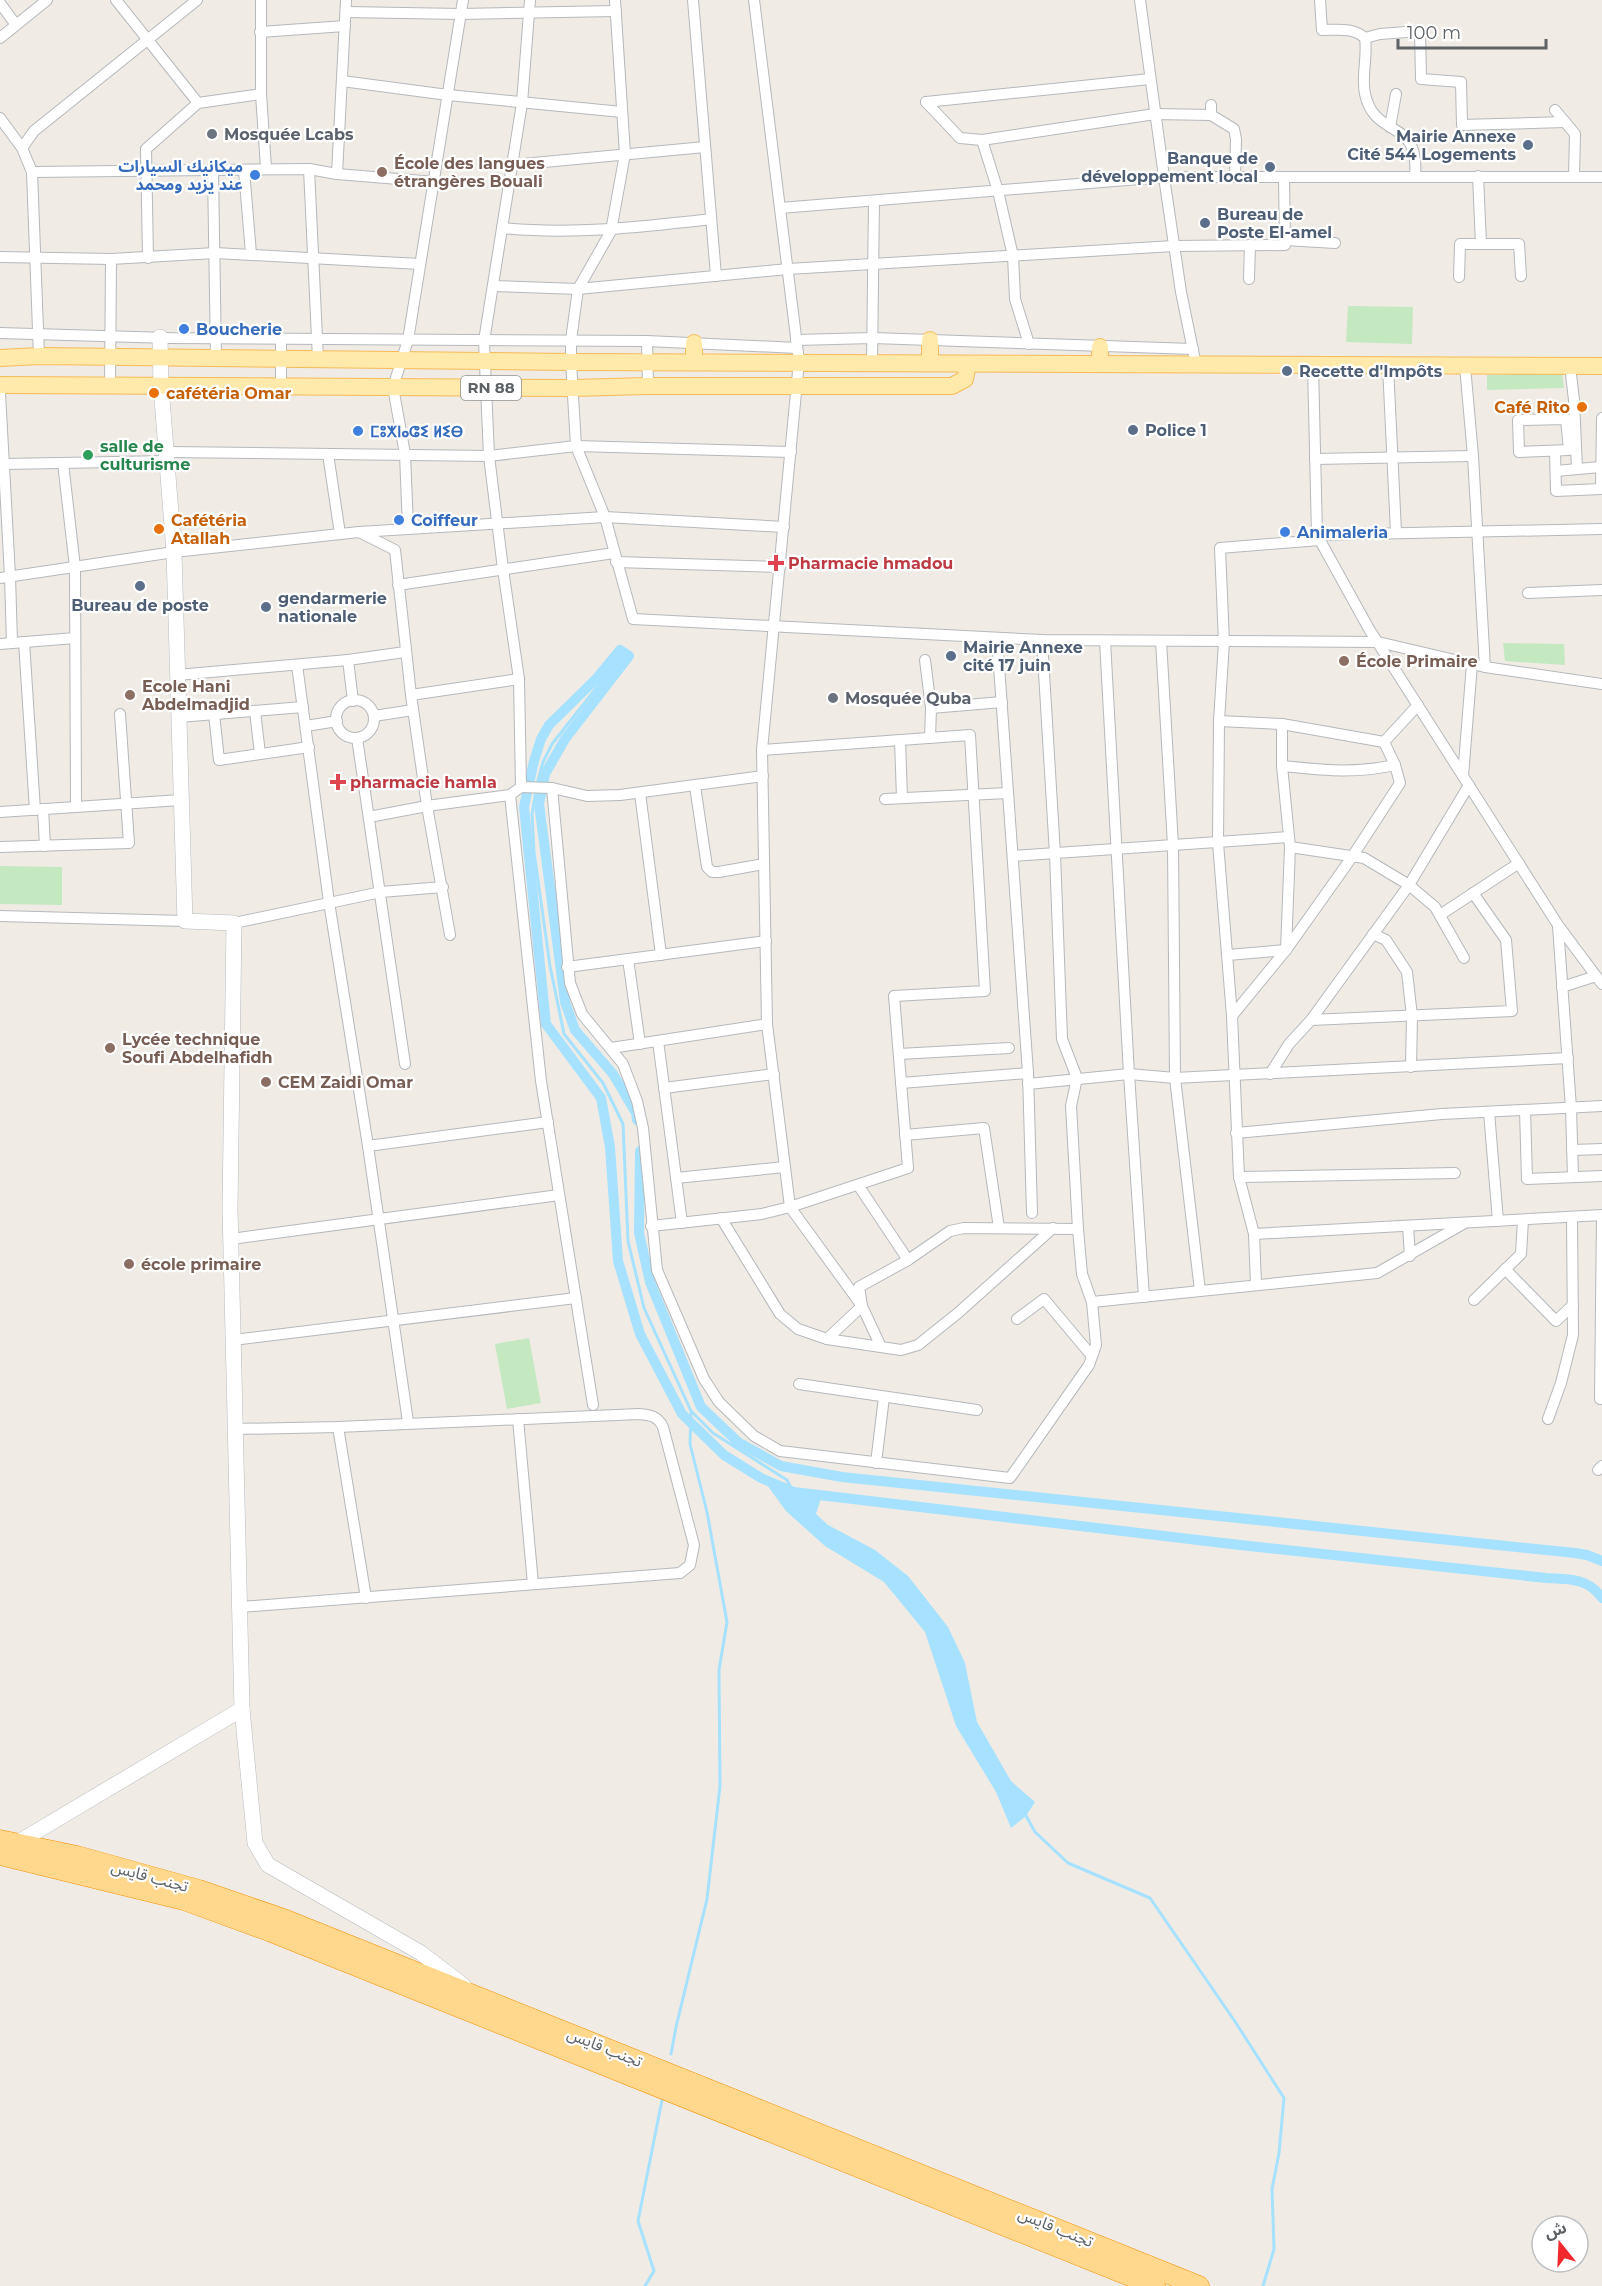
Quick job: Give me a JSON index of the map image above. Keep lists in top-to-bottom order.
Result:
{
  "streets": {
    "highway": ["تجنب قايس"],
    "main road": ["RN 88"]
  },
  "places": {
    "other": [
      "Mosquée Lcabs",
      "Mairie Annexe Cité 544 Logements",
      "Banque de développement local",
      "École des langues étrangères Bouali",
      "ميكانيك السيارات عند يزيد ومحمد",
      "Bureau de Poste El-amel",
      "Boucherie",
      "Recette d'Impôts",
      "cafétéria Omar",
      "Café Rito",
      "Police 1",
      "ⵎⵓⵅⵏⴰⵛⵉ ⵍⵉⴱ",
      "salle de culturisme",
      "Coiffeur",
      "Cafétéria Atallah",
      "Animaleria",
      "Bureau de poste",
      "gendarmerie nationale",
      "Mairie Annexe cité 17 juin",
      "École Primaire",
      "Ecole Hani Abdelmadjid",
      "Mosquée Quba",
      "Lycée technique Soufi Abdelhafidh",
      "CEM Zaidi Omar",
      "école primaire"
    ],
    "health": ["Pharmacie hmadou", "pharmacie hamla"]
  },
  "scale_bar": "100 m",
  "north": "top"
}
